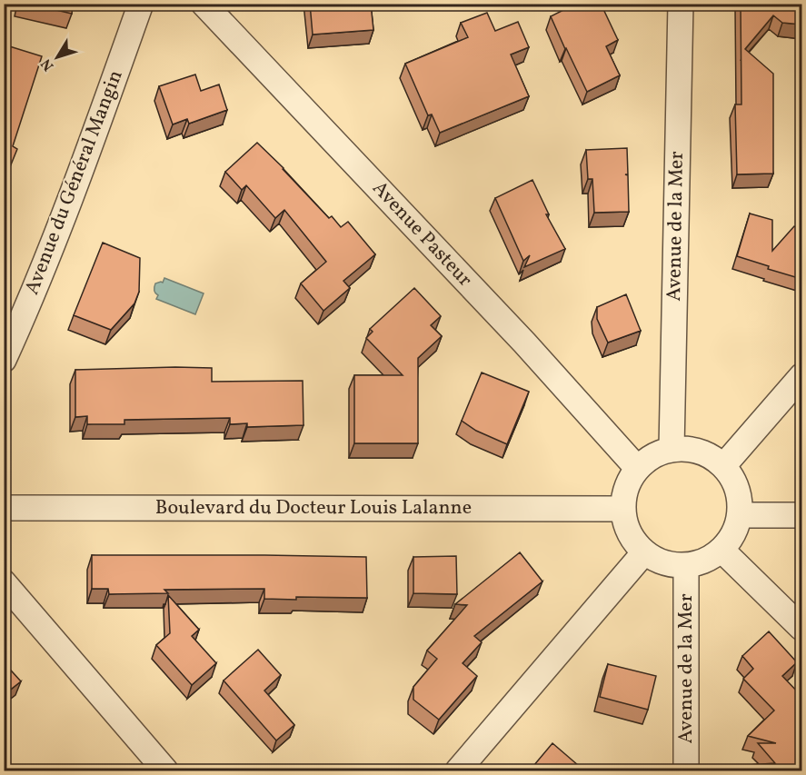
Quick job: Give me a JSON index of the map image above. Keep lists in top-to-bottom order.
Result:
{
  "streets": {
    "street": [
      "Avenue du Général Mangin",
      "Avenue de la Mer",
      "Avenue Pasteur",
      "Boulevard du Docteur Louis Lalanne"
    ]
  },
  "crossings": [
    ["Avenue de la Mer", "Avenue Pasteur"],
    ["Avenue de la Mer", "Boulevard du Docteur Louis Lalanne"],
    ["Avenue Pasteur", "Boulevard du Docteur Louis Lalanne"]
  ],
  "north": "bottom left"
}
